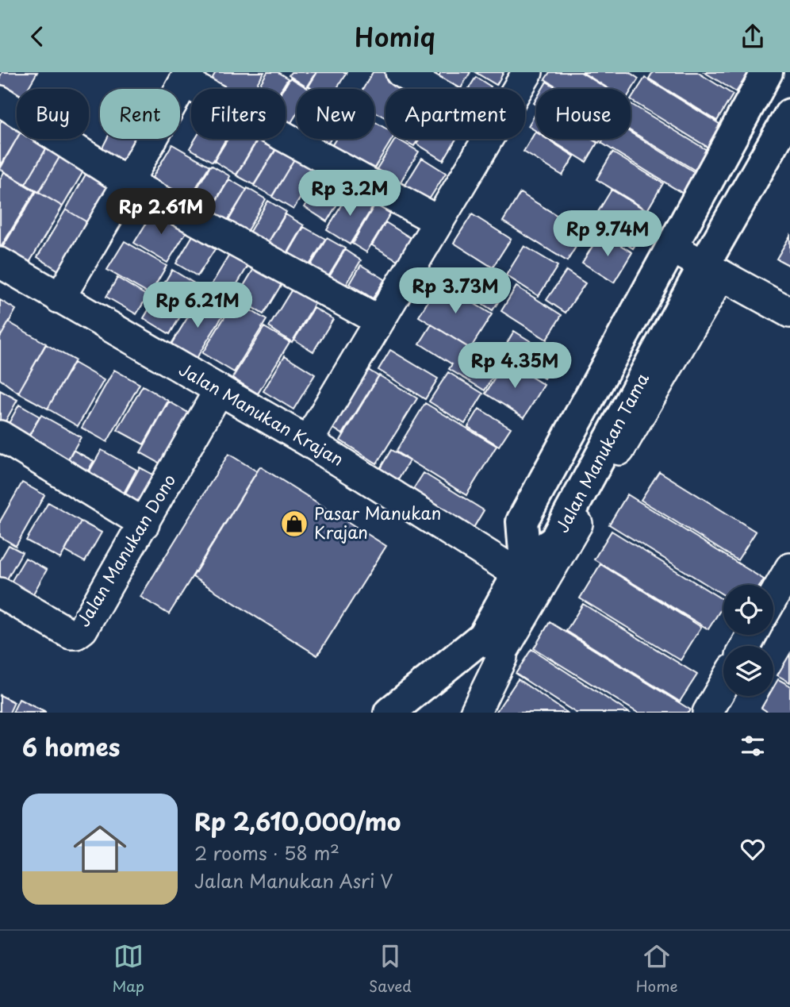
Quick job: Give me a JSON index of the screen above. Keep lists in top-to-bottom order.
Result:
{
  "streets": {
    "street": ["Jalan Manukan Krajan", "Jalan Manukan Tama", "Jalan Manukan Dono"]
  },
  "crossings": [
    ["Jalan Manukan Krajan", "Jalan Manukan Tama"],
    ["Jalan Manukan Krajan", "Jalan Manukan Dono"]
  ],
  "places": {
    "shop": ["Pasar Manukan Krajan"]
  },
  "page": {
    "header": "Homiq",
    "chip": [
      "Buy",
      "Rent",
      "Filters",
      "New",
      "Apartment",
      "House"
    ],
    "price": [
      "Rp 3.2M",
      "Rp 2.61M",
      "Rp 9.74M",
      "Rp 3.73M",
      "Rp 6.21M",
      "Rp 4.35M"
    ],
    "heading": "6 homes",
    "list": [
      {
        "name": "Rp 2,610,000/mo",
        "note": "2 rooms · 58 m² · Jalan Manukan Asri V"
      }
    ],
    "tabs": ["Map", "Saved", "Home"]
  }
}
